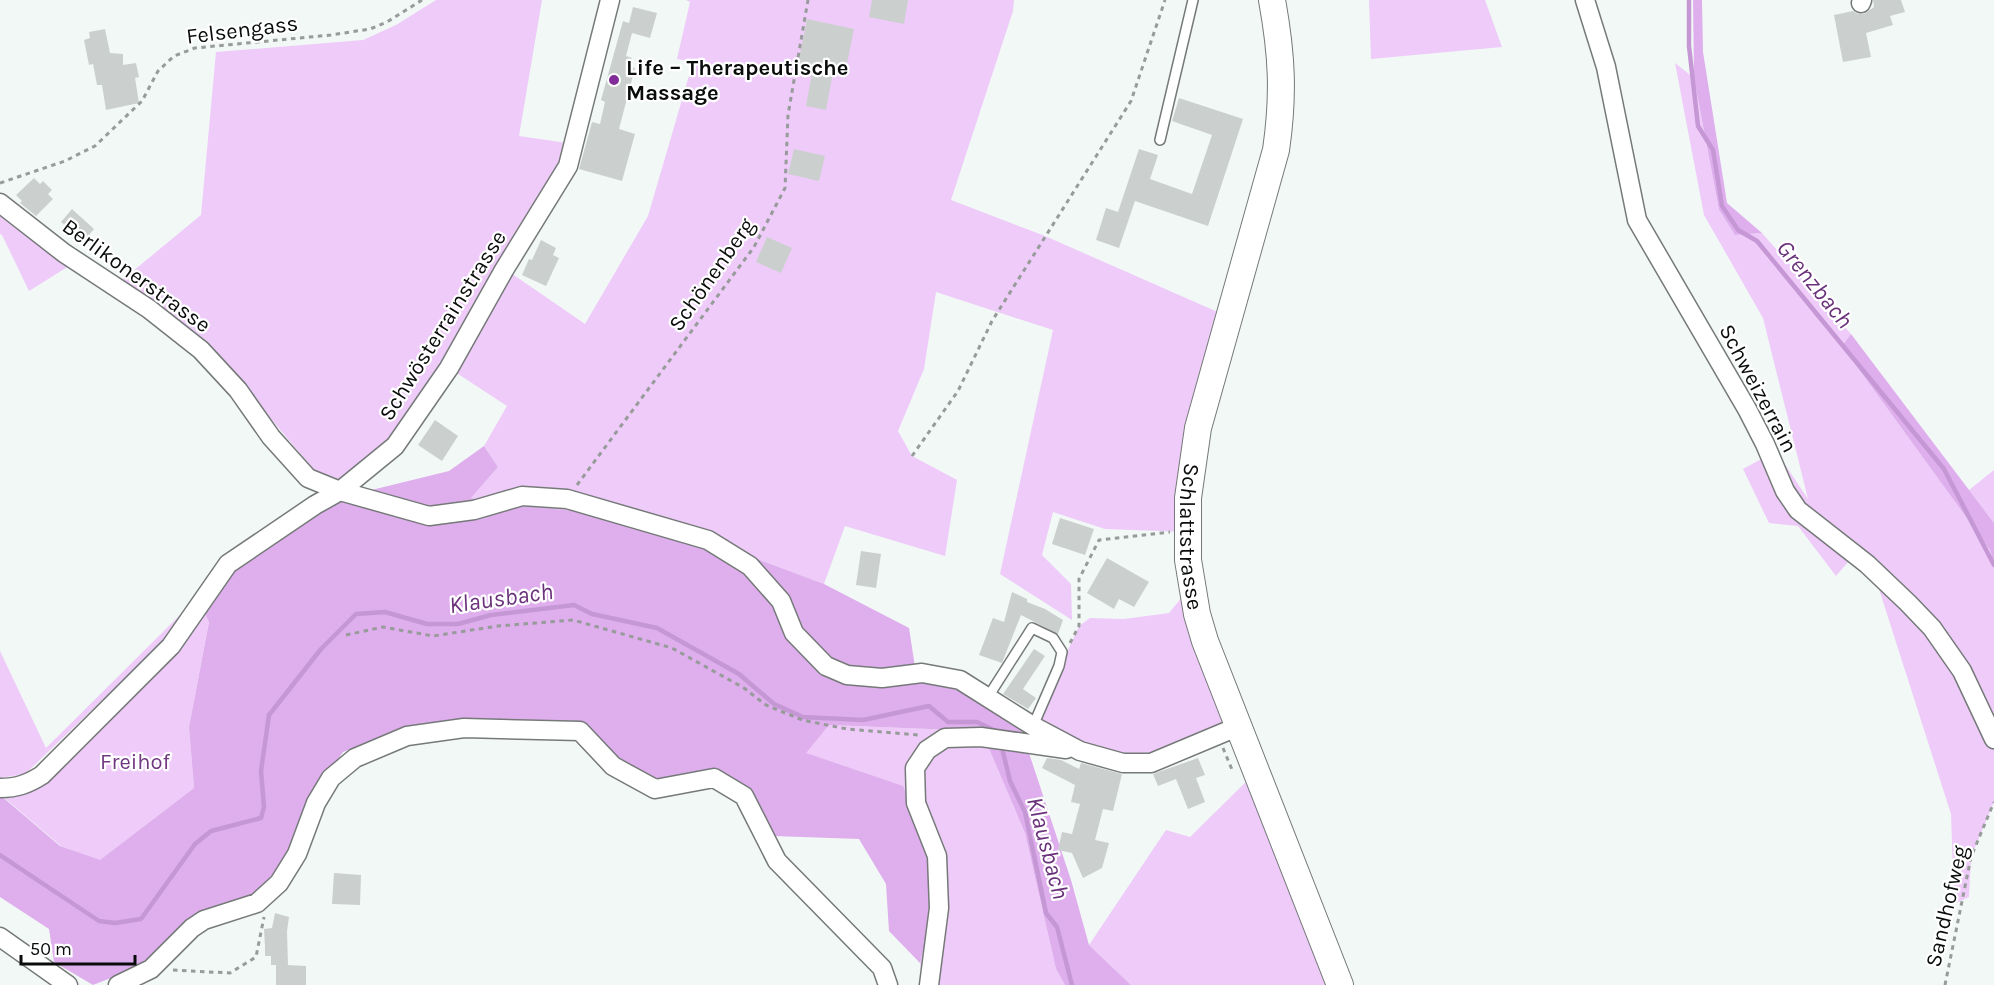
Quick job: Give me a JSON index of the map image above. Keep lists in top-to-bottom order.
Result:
{
  "streets": {
    "street": [
      "Berlikonerstrasse",
      "Schwösterrainstrasse",
      "Schweizerrain",
      "Schlattstrasse"
    ],
    "path": ["Felsengass", "Schönenberg", "Sandhofweg"]
  },
  "crossings": [
    ["Schönenberg", "Berlikonerstrasse"],
    ["Berlikonerstrasse", "Schwösterrainstrasse"]
  ],
  "water": ["Grenzbach", "Klausbach"],
  "parks": ["Freihof"],
  "places": ["Life – Therapeutische Massage"],
  "scale_bar": "50 m"
}
